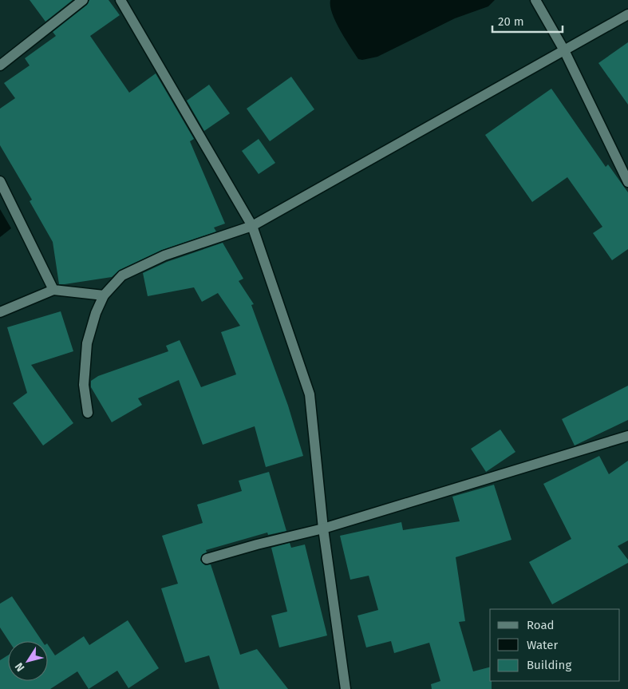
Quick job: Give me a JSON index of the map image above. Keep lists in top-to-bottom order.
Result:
{
  "legend": ["Road", "Water", "Building"],
  "scale_bar": "20 m",
  "north": "bottom left"
}
